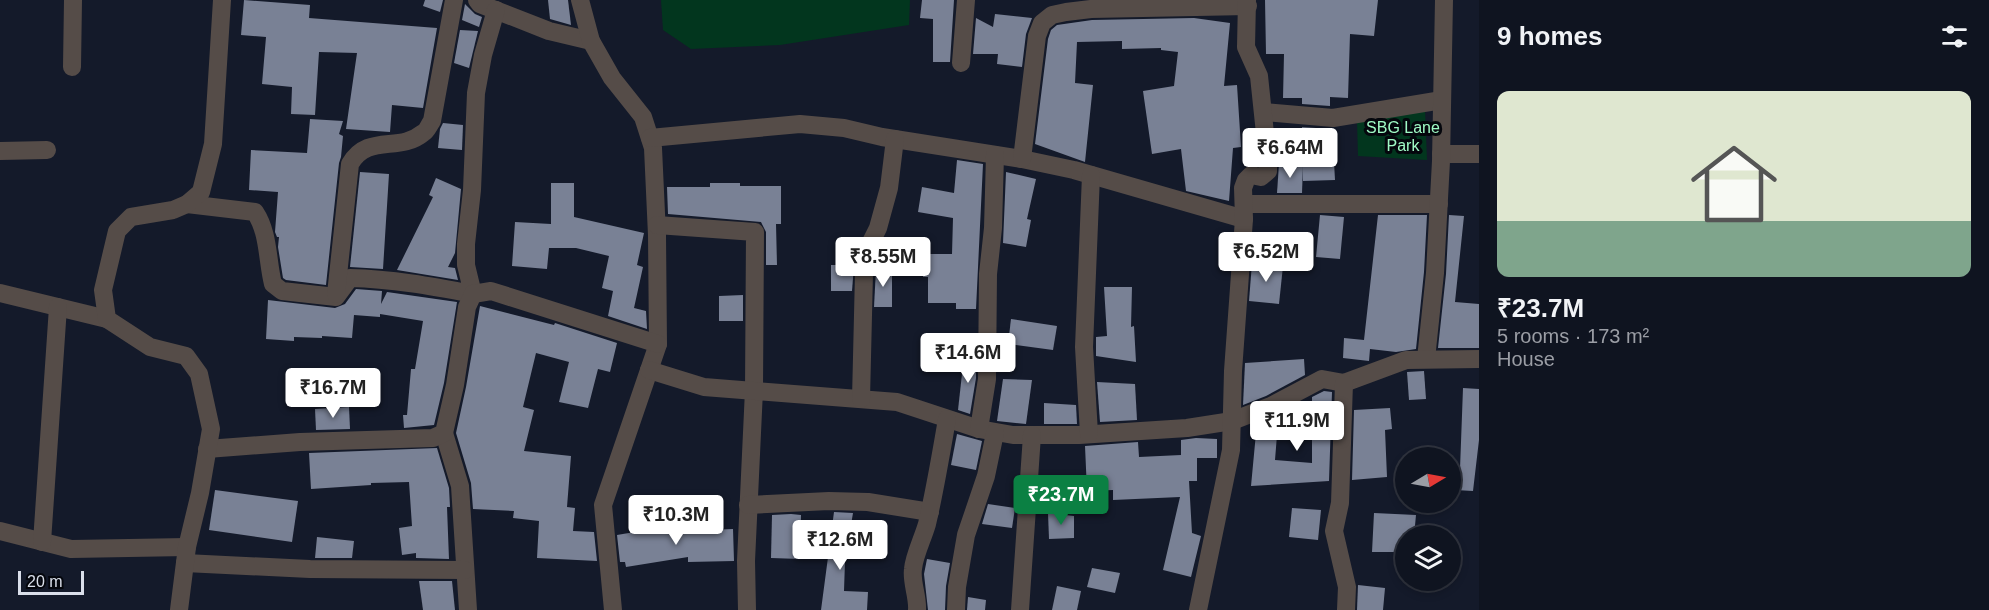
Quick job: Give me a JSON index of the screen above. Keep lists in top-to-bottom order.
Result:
{
  "parks": ["SBG Lane Park"],
  "scale_bar": "20 m",
  "north": "right",
  "page": {
    "heading": "9 homes",
    "list": [
      {
        "name": "₹23.7M",
        "note": "5 rooms · 173 m² · House"
      }
    ],
    "price": [
      "₹6.64M",
      "₹6.52M",
      "₹8.55M",
      "₹14.6M",
      "₹16.7M",
      "₹11.9M",
      "₹23.7M",
      "₹10.3M",
      "₹12.6M"
    ],
    "scale": "20 m"
  }
}
